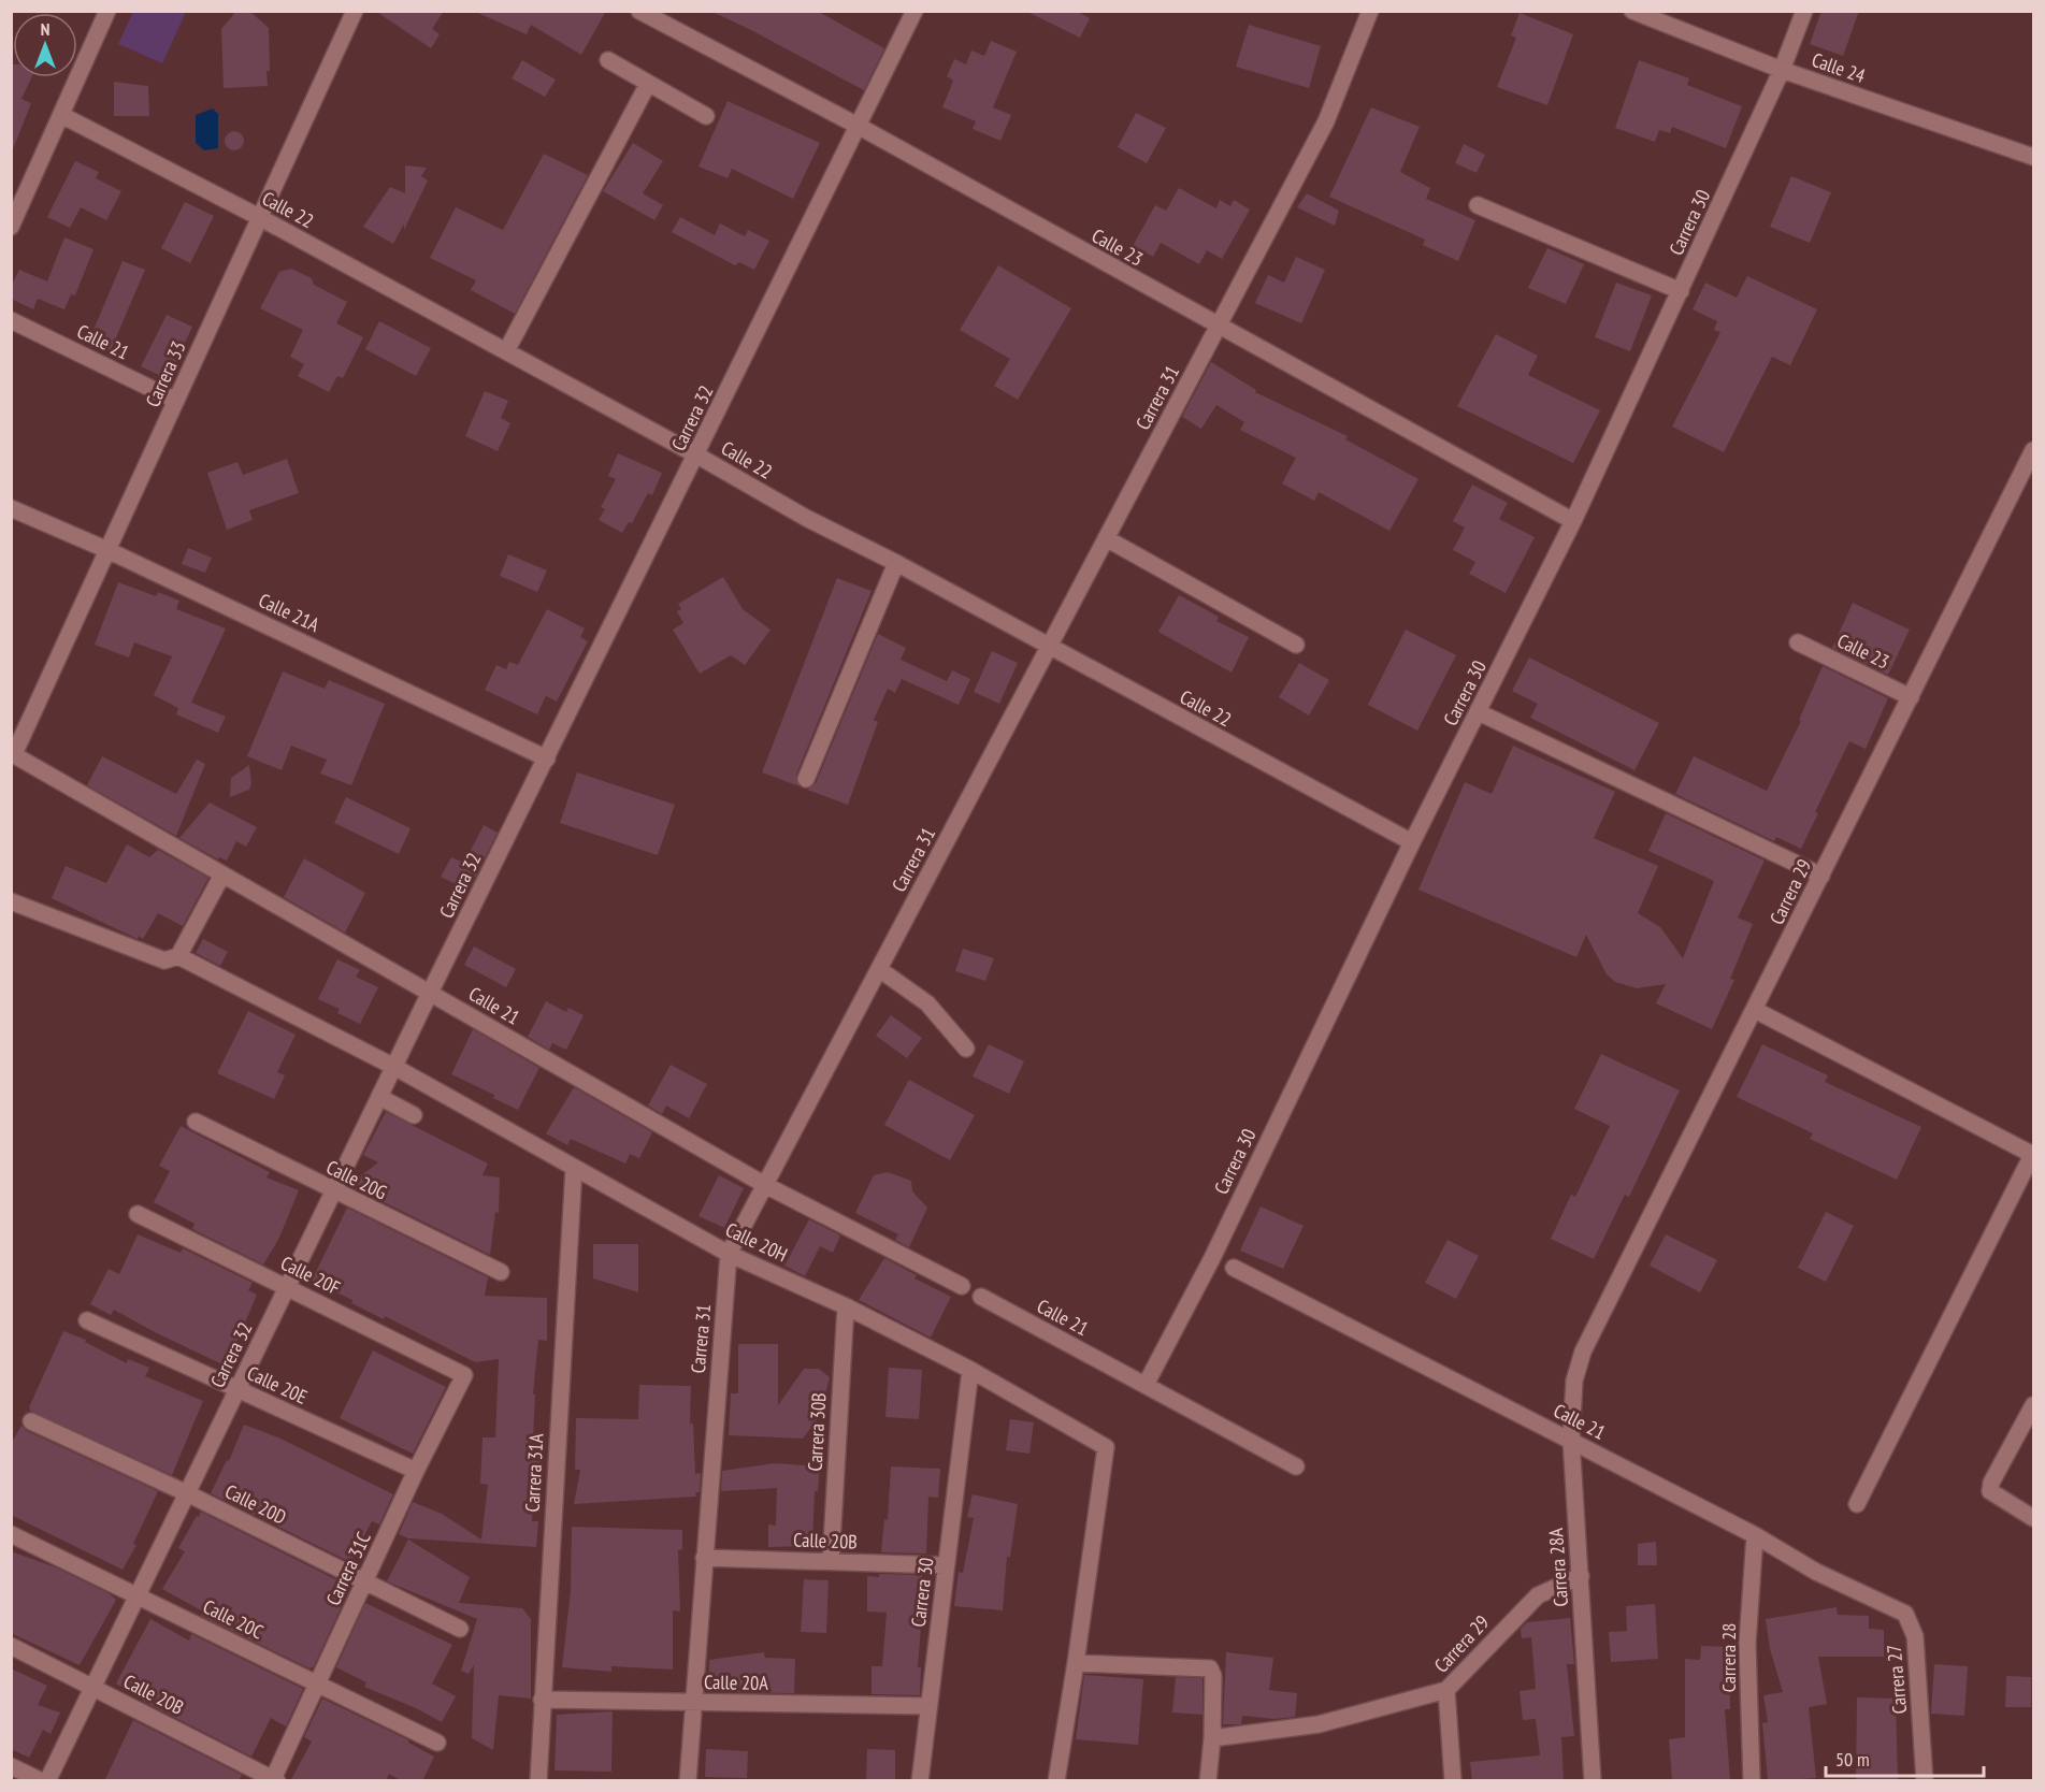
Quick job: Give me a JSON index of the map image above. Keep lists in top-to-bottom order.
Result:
{
  "streets": {
    "street": [
      "Calle 24",
      "Calle 22",
      "Carrera 30",
      "Calle 23",
      "Calle 21",
      "Carrera 33",
      "Carrera 31",
      "Carrera 32",
      "Calle 21A",
      "Carrera 29",
      "Calle 20G",
      "Calle 20H",
      "Calle 20F",
      "Calle 20E",
      "Carrera 30B",
      "Carrera 31A",
      "Calle 20D",
      "Calle 20B",
      "Carrera 28A",
      "Carrera 31C",
      "Calle 20C",
      "Carrera 28",
      "Carrera 27",
      "Calle 20A"
    ]
  },
  "crossings": [
    ["Calle 24", "Carrera 30"],
    ["Calle 22", "Carrera 30"],
    ["Calle 22", "Carrera 33"],
    ["Calle 22", "Carrera 31"],
    ["Calle 22", "Carrera 32"],
    ["Carrera 30", "Calle 23"],
    ["Carrera 30", "Calle 21"],
    ["Carrera 30", "Calle 20H"],
    ["Carrera 30", "Calle 20B"],
    ["Carrera 30", "Calle 20A"],
    ["Calle 23", "Carrera 31"],
    ["Calle 23", "Carrera 32"],
    ["Calle 23", "Carrera 29"],
    ["Calle 21", "Carrera 33"],
    ["Calle 21", "Carrera 31"],
    ["Calle 21", "Carrera 32"],
    ["Calle 21", "Carrera 28A"],
    ["Calle 21", "Carrera 28"],
    ["Calle 21", "Carrera 27"],
    ["Carrera 33", "Calle 21A"],
    ["Carrera 31", "Calle 20H"],
    ["Carrera 31", "Calle 20B"],
    ["Carrera 31", "Calle 20A"],
    ["Carrera 32", "Calle 21A"],
    ["Carrera 32", "Calle 20G"],
    ["Carrera 32", "Calle 20H"],
    ["Carrera 32", "Calle 20F"],
    ["Carrera 32", "Calle 20E"],
    ["Carrera 32", "Calle 20D"],
    ["Carrera 32", "Calle 20B"],
    ["Carrera 32", "Calle 20C"],
    ["Carrera 29", "Carrera 28A"],
    ["Calle 20H", "Carrera 30B"],
    ["Calle 20H", "Carrera 31A"],
    ["Calle 20F", "Carrera 31C"],
    ["Calle 20E", "Carrera 31C"],
    ["Carrera 30B", "Calle 20B"],
    ["Carrera 31A", "Calle 20A"],
    ["Calle 20D", "Carrera 31C"],
    ["Calle 20B", "Carrera 31C"],
    ["Carrera 31C", "Calle 20C"]
  ],
  "scale_bar": "50 m",
  "north": "top"
}
